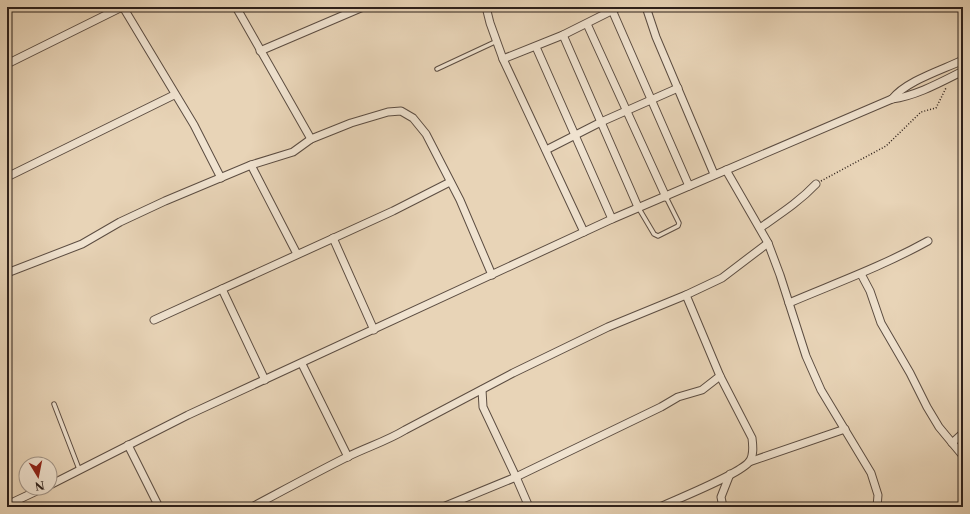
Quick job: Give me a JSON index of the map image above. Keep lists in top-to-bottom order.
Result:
{
  "north": "bottom"
}
